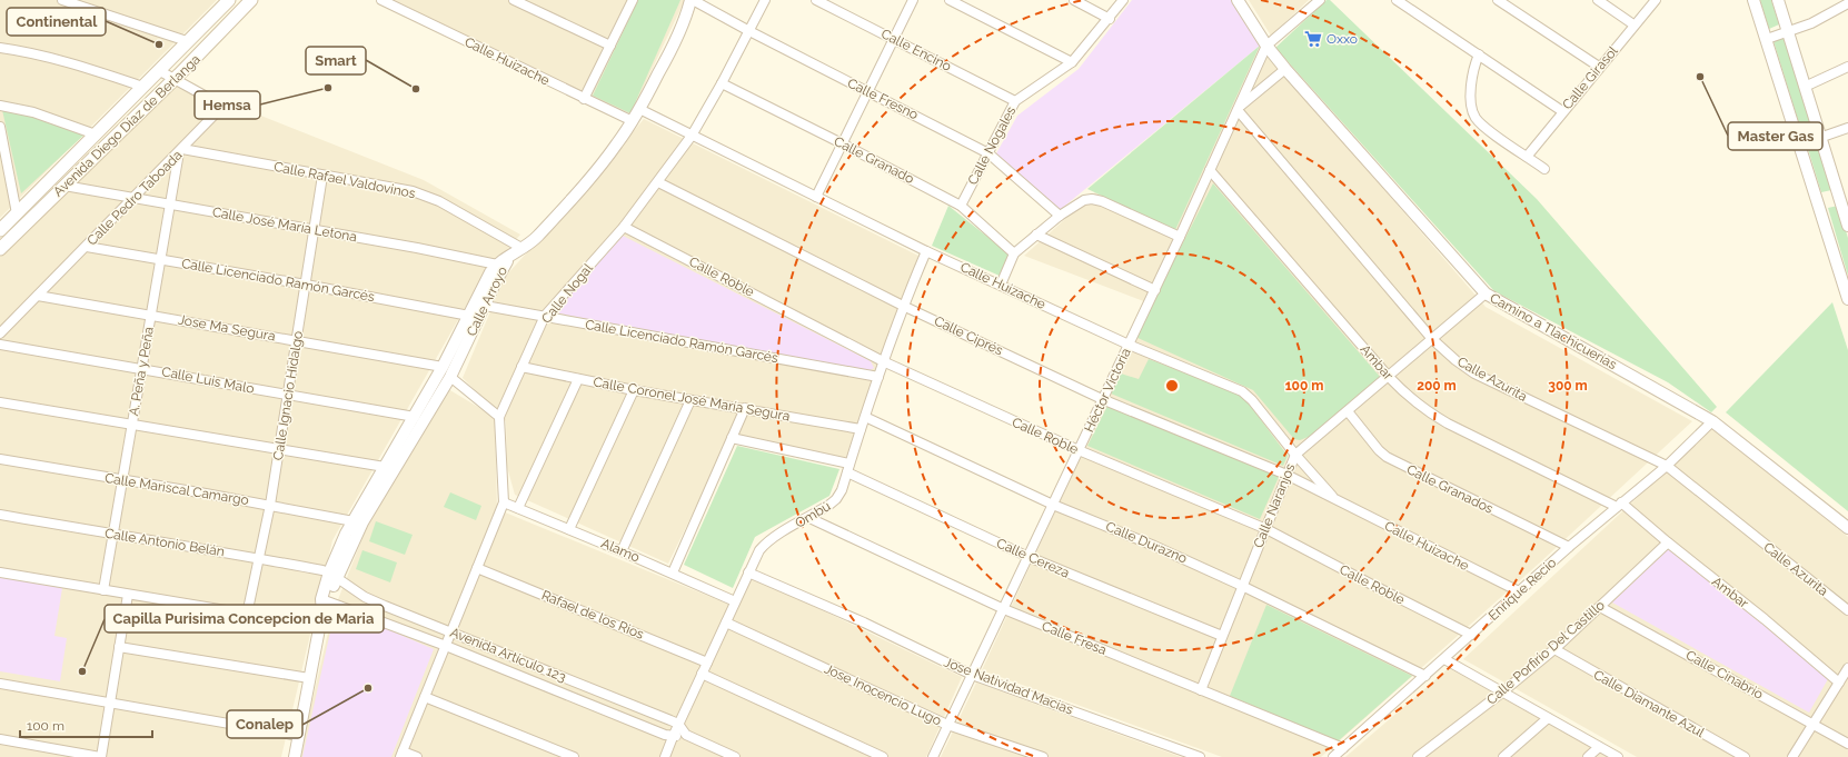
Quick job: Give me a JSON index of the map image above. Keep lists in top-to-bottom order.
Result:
{
  "streets": {
    "main road": ["Avenida Diego Díaz de Berlanga"],
    "street": [
      "Calle Encino",
      "Calle Huizache",
      "Calle Girasol",
      "Calle Fresno",
      "Calle Nogales",
      "Calle Granado",
      "Calle Rafael Valdovinos",
      "Calle Pedro Taboada",
      "Calle José María Letona",
      "Calle Roble",
      "Calle Licenciado Ramón Garcés",
      "Calle Nogal",
      "Calle Arroyo",
      "Jose Ma Segura",
      "Camino a Tlachicuerías",
      "Calle Ciprés",
      "Ambar",
      "A. Peña y Peña",
      "Calle Azurita",
      "Calle Luis Malo",
      "Héctor Victoria",
      "Calle Ignacio Hidalgo",
      "Calle Coronel José María Segura",
      "Calle Mariscal Camargo",
      "Calle Granados",
      "Calle Naranjos",
      "Ombú",
      "Calle Antonio Belán",
      "Calle Durazno",
      "Alamo",
      "Calle Cereza",
      "Enrique Recio",
      "Rafael de los Rios",
      "Calle Fresa",
      "Calle Porfirio Del Castillo",
      "Avenida Artículo 123",
      "Calle Cinabrio",
      "Jose Natividad Macias",
      "Jose Inocencio Lugo",
      "Calle Diamante Azul"
    ]
  },
  "crossings": [
    ["Calle Encino", "Calle Nogales"],
    ["Calle Huizache", "Calle Nogal"],
    ["Calle Huizache", "Calle Ciprés"],
    ["Calle Huizache", "Héctor Victoria"],
    ["Calle Huizache", "Calle Naranjos"],
    ["Calle Huizache", "Ombú"],
    ["Calle Huizache", "Enrique Recio"],
    ["Calle Fresno", "Calle Nogales"],
    ["Calle Fresno", "Calle Nogal"],
    ["Avenida Diego Díaz de Berlanga", "Calle Pedro Taboada"],
    ["Avenida Diego Díaz de Berlanga", "Calle José María Letona"],
    ["Calle Nogales", "Calle Granado"],
    ["Calle Granado", "Calle Nogal"],
    ["Calle Rafael Valdovinos", "Calle Pedro Taboada"],
    ["Calle Rafael Valdovinos", "A. Peña y Peña"],
    ["Calle Rafael Valdovinos", "Calle Ignacio Hidalgo"],
    ["Calle Pedro Taboada", "Calle José María Letona"],
    ["Calle Pedro Taboada", "Calle Licenciado Ramón Garcés"],
    ["Calle Pedro Taboada", "Jose Ma Segura"],
    ["Calle Pedro Taboada", "A. Peña y Peña"],
    ["Calle José María Letona", "Calle Arroyo"],
    ["Calle José María Letona", "A. Peña y Peña"],
    ["Calle José María Letona", "Calle Ignacio Hidalgo"],
    ["Calle Roble", "Calle Nogal"],
    ["Calle Roble", "Héctor Victoria"],
    ["Calle Roble", "Calle Naranjos"],
    ["Calle Roble", "Ombú"],
    ["Calle Roble", "Enrique Recio"],
    ["Calle Licenciado Ramón Garcés", "Calle Nogal"],
    ["Calle Licenciado Ramón Garcés", "Calle Arroyo"],
    ["Calle Licenciado Ramón Garcés", "A. Peña y Peña"],
    ["Calle Licenciado Ramón Garcés", "Calle Ignacio Hidalgo"],
    ["Calle Licenciado Ramón Garcés", "Ombú"],
    ["Calle Nogal", "Calle Ciprés"],
    ["Calle Nogal", "Calle Coronel José María Segura"],
    ["Calle Nogal", "Alamo"],
    ["Calle Arroyo", "Jose Ma Segura"],
    ["Calle Arroyo", "Calle Luis Malo"],
    ["Calle Arroyo", "Calle Mariscal Camargo"],
    ["Calle Arroyo", "Calle Antonio Belán"],
    ["Calle Arroyo", "Avenida Artículo 123"],
    ["Jose Ma Segura", "A. Peña y Peña"],
    ["Jose Ma Segura", "Calle Ignacio Hidalgo"],
    ["Camino a Tlachicuerías", "Héctor Victoria"],
    ["Camino a Tlachicuerías", "Calle Naranjos"],
    ["Camino a Tlachicuerías", "Enrique Recio"],
    ["Calle Ciprés", "Héctor Victoria"],
    ["Calle Ciprés", "Calle Naranjos"],
    ["Calle Ciprés", "Ombú"],
    ["Ambar", "Héctor Victoria"],
    ["Ambar", "Calle Naranjos"],
    ["Ambar", "Enrique Recio"],
    ["Ambar", "Calle Porfirio Del Castillo"],
    ["A. Peña y Peña", "Calle Luis Malo"],
    ["A. Peña y Peña", "Calle Mariscal Camargo"],
    ["A. Peña y Peña", "Calle Antonio Belán"],
    ["Calle Azurita", "Héctor Victoria"],
    ["Calle Azurita", "Calle Naranjos"],
    ["Calle Azurita", "Enrique Recio"],
    ["Calle Luis Malo", "Calle Ignacio Hidalgo"],
    ["Héctor Victoria", "Calle Durazno"],
    ["Héctor Victoria", "Calle Cereza"],
    ["Héctor Victoria", "Calle Fresa"],
    ["Héctor Victoria", "Jose Natividad Macias"],
    ["Héctor Victoria", "Jose Inocencio Lugo"],
    ["Calle Ignacio Hidalgo", "Calle Mariscal Camargo"],
    ["Calle Ignacio Hidalgo", "Calle Antonio Belán"],
    ["Calle Coronel José María Segura", "Ombú"],
    ["Calle Granados", "Calle Naranjos"],
    ["Calle Granados", "Enrique Recio"],
    ["Calle Naranjos", "Calle Durazno"],
    ["Calle Naranjos", "Calle Cereza"],
    ["Calle Naranjos", "Calle Fresa"],
    ["Ombú", "Calle Durazno"],
    ["Ombú", "Alamo"],
    ["Ombú", "Calle Cereza"],
    ["Ombú", "Rafael de los Rios"],
    ["Ombú", "Calle Fresa"],
    ["Ombú", "Avenida Artículo 123"],
    ["Ombú", "Jose Natividad Macias"],
    ["Ombú", "Jose Inocencio Lugo"],
    ["Calle Antonio Belán", "Avenida Artículo 123"],
    ["Calle Durazno", "Enrique Recio"],
    ["Enrique Recio", "Calle Fresa"],
    ["Calle Porfirio Del Castillo", "Calle Cinabrio"],
    ["Calle Porfirio Del Castillo", "Calle Diamante Azul"]
  ],
  "places": {
    "supermarket": ["Oxxo"],
    "other": [
      "Continental",
      "Master Gas",
      "Hemsa",
      "Smart",
      "Capilla Purisima Concepcion de Maria",
      "Conalep"
    ]
  },
  "scale_bar": "100 m",
  "rings": ["100 m", "200 m", "300 m"]
}
